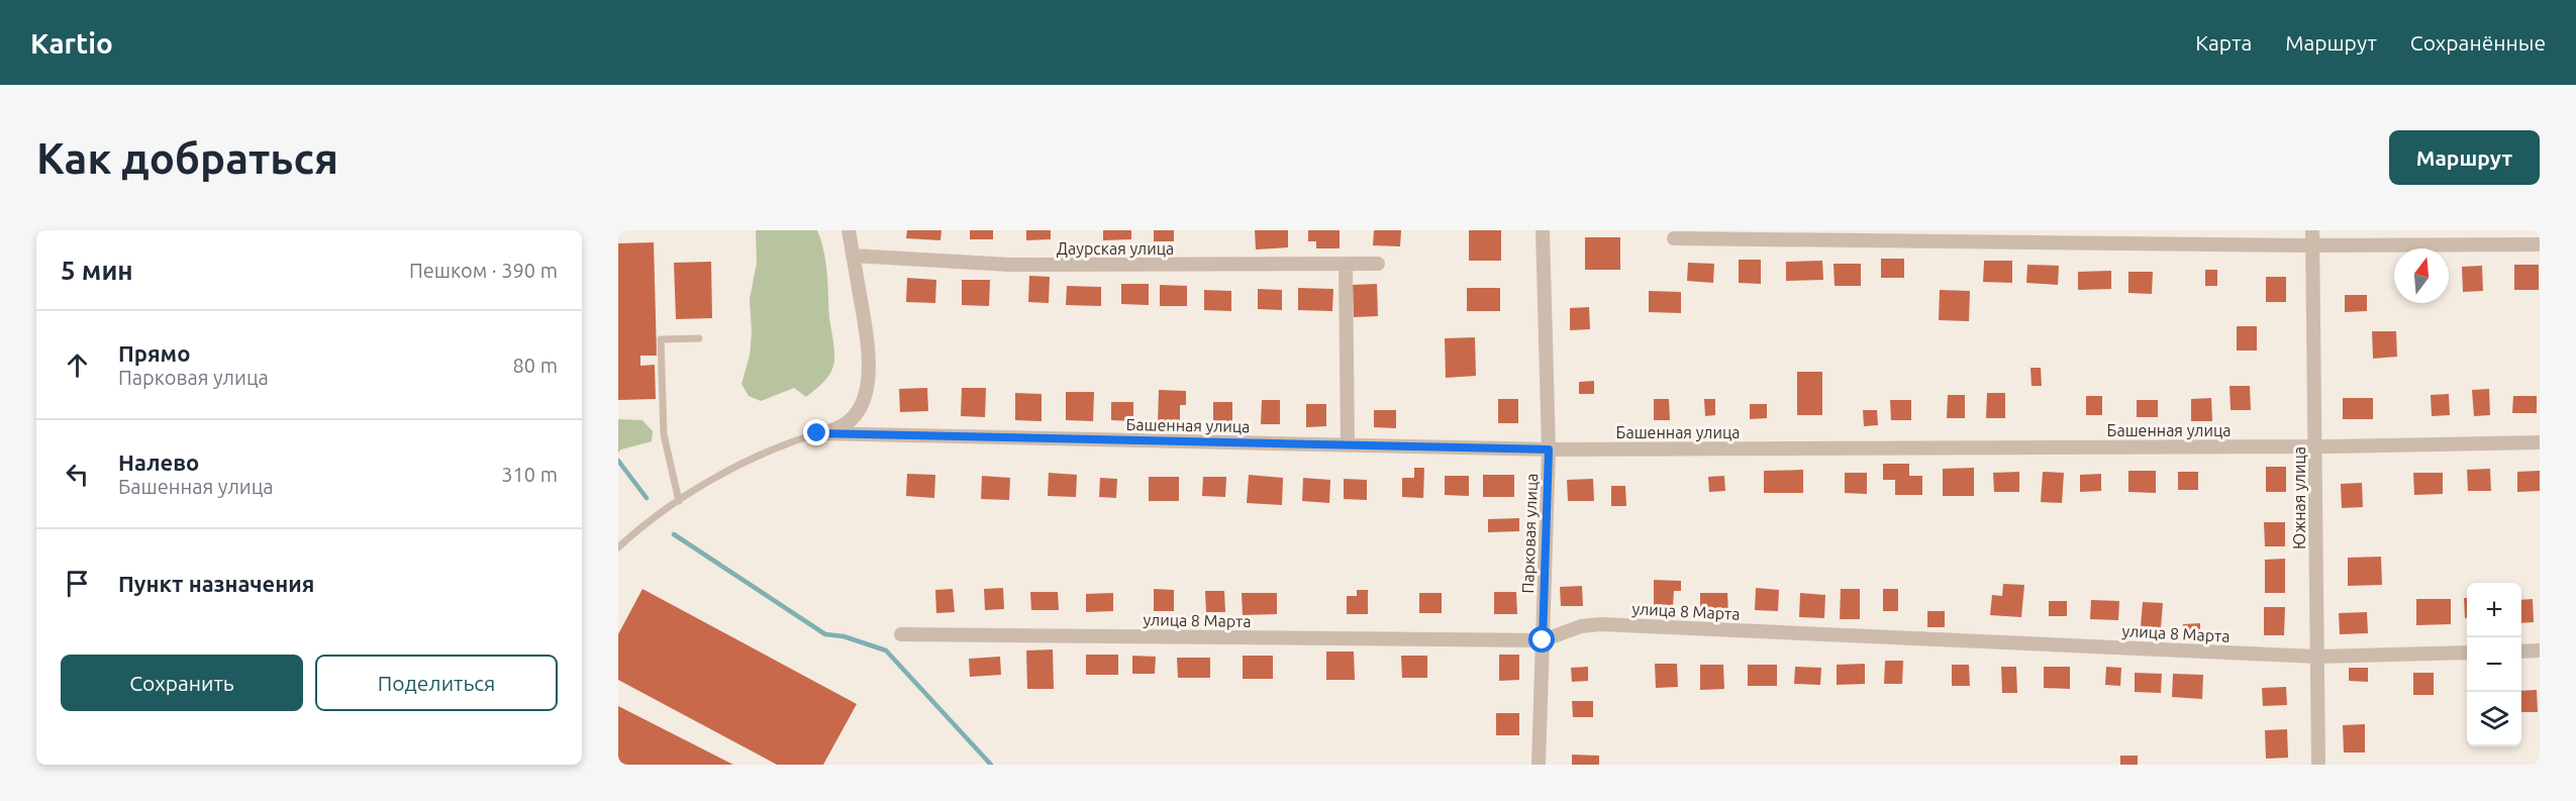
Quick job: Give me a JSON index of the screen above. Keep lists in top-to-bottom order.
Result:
{
  "streets": {
    "street": [
      "Даурская улица",
      "Башенная улица",
      "Южная улица",
      "Парковая улица",
      "улица 8 Марта"
    ]
  },
  "crossings": [
    ["Башенная улица", "Южная улица"],
    ["Башенная улица", "Парковая улица"],
    ["Южная улица", "улица 8 Марта"],
    ["Парковая улица", "улица 8 Марта"]
  ],
  "north": "top",
  "page": {
    "header": "Kartio",
    "nav": ["Карта", "Маршрут", "Сохранённые"],
    "buttons": [
      "Маршрут",
      ["Сохранить", "Поделиться"]
    ],
    "title": "Как добраться",
    "heading": ["5 мин", "Пешком · 390 m"],
    "list": [
      ["Прямо", "Парковая улица", "80 m"],
      ["Налево", "Башенная улица", "310 m"],
      "Пункт назначения"
    ],
    "map_buttons": ["+", "−"]
  }
}
